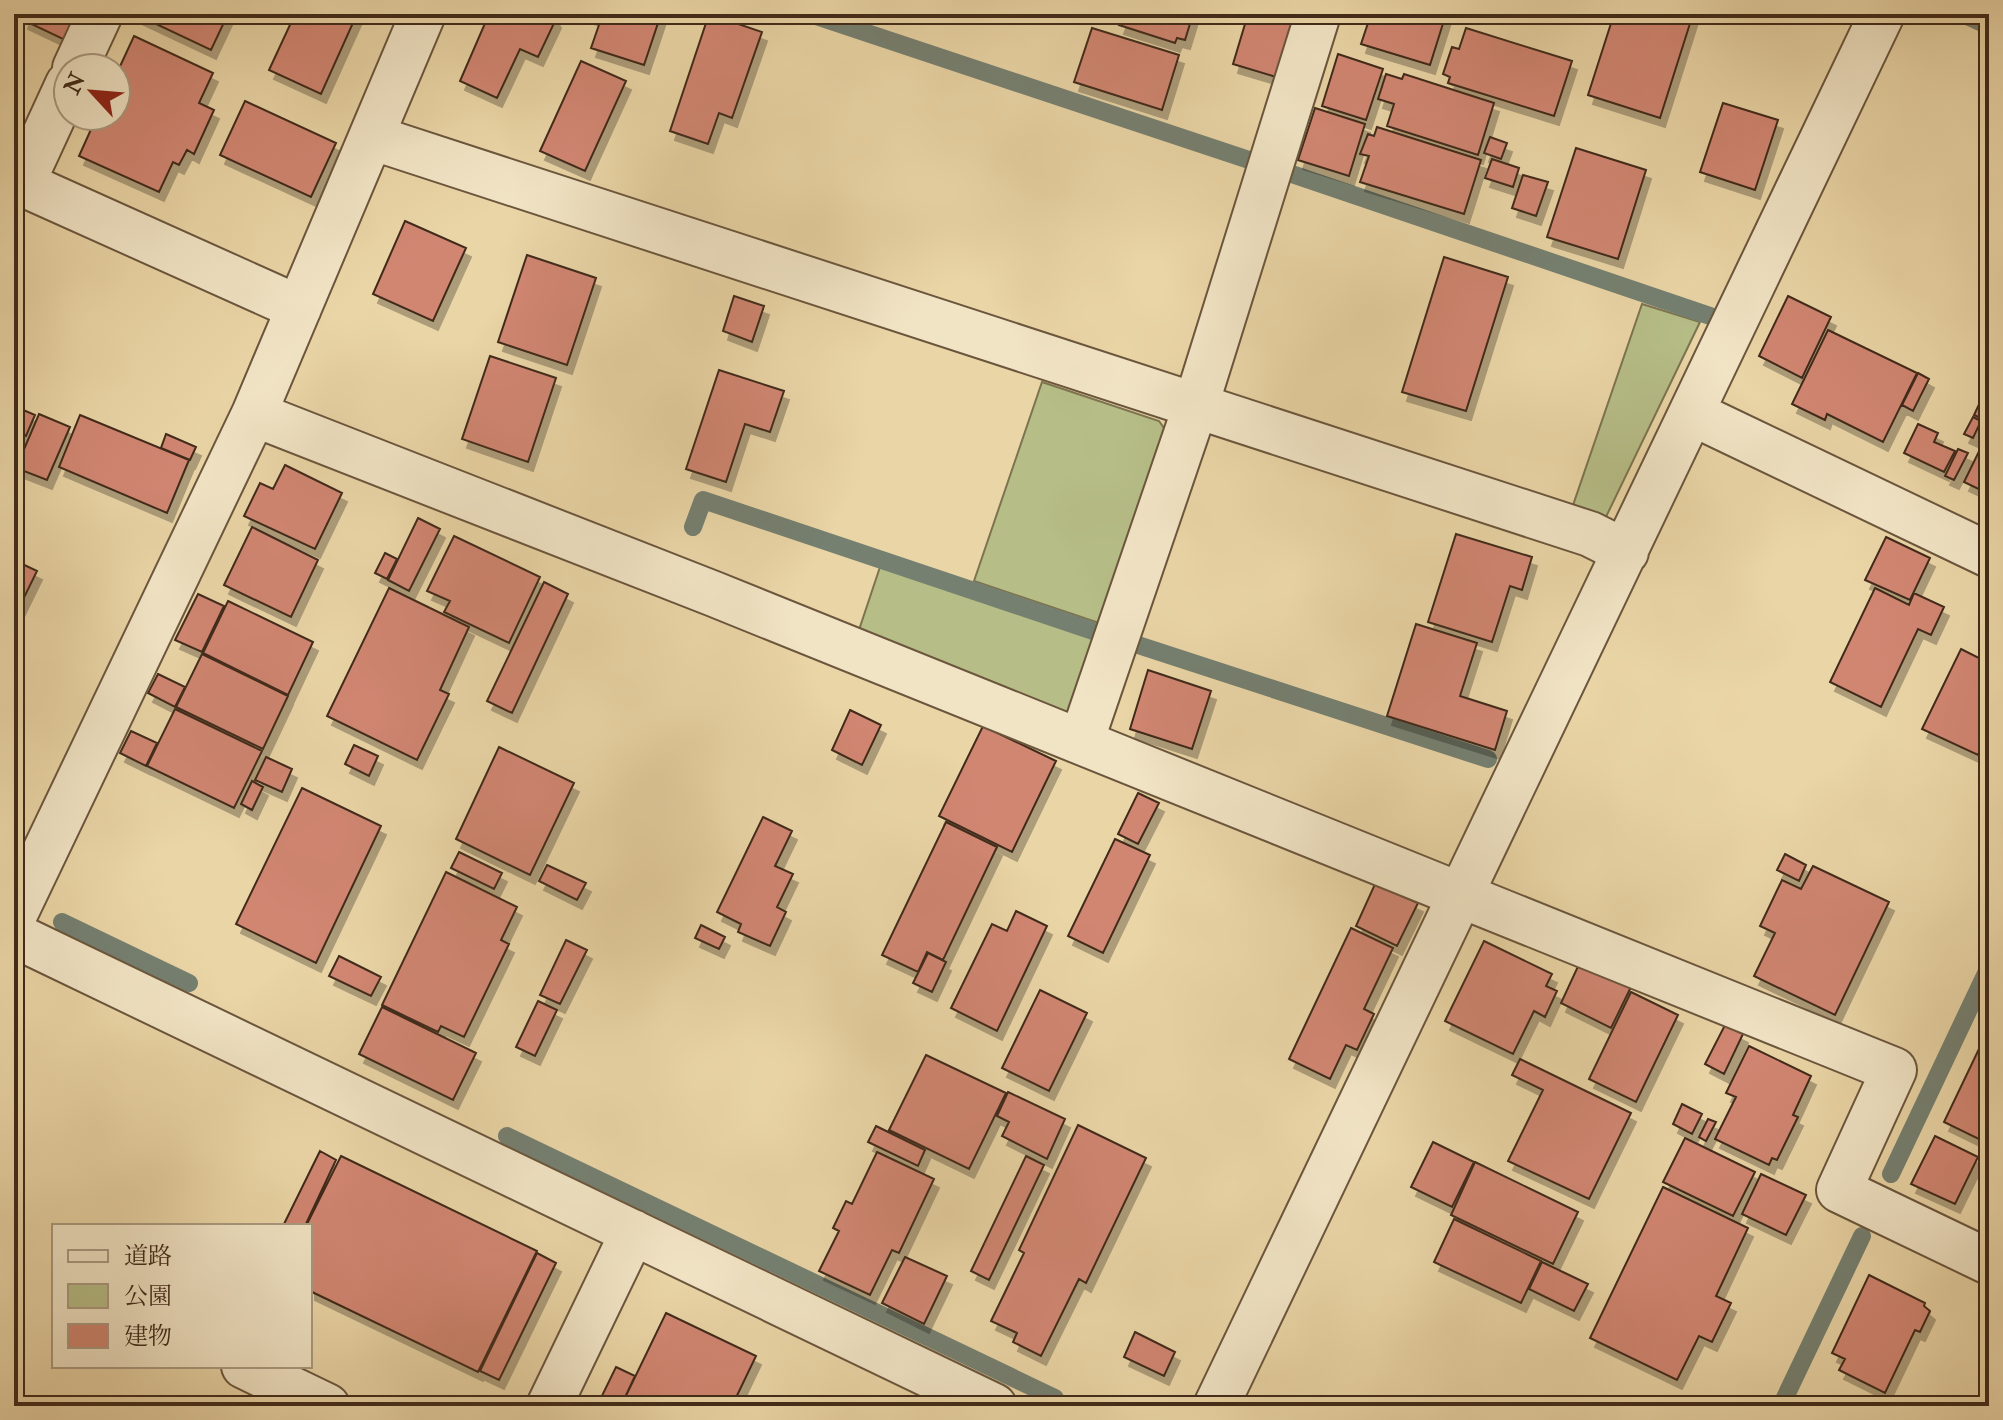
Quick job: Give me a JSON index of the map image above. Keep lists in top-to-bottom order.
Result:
{
  "legend": ["道路", "公園", "建物"],
  "north": "top left"
}
